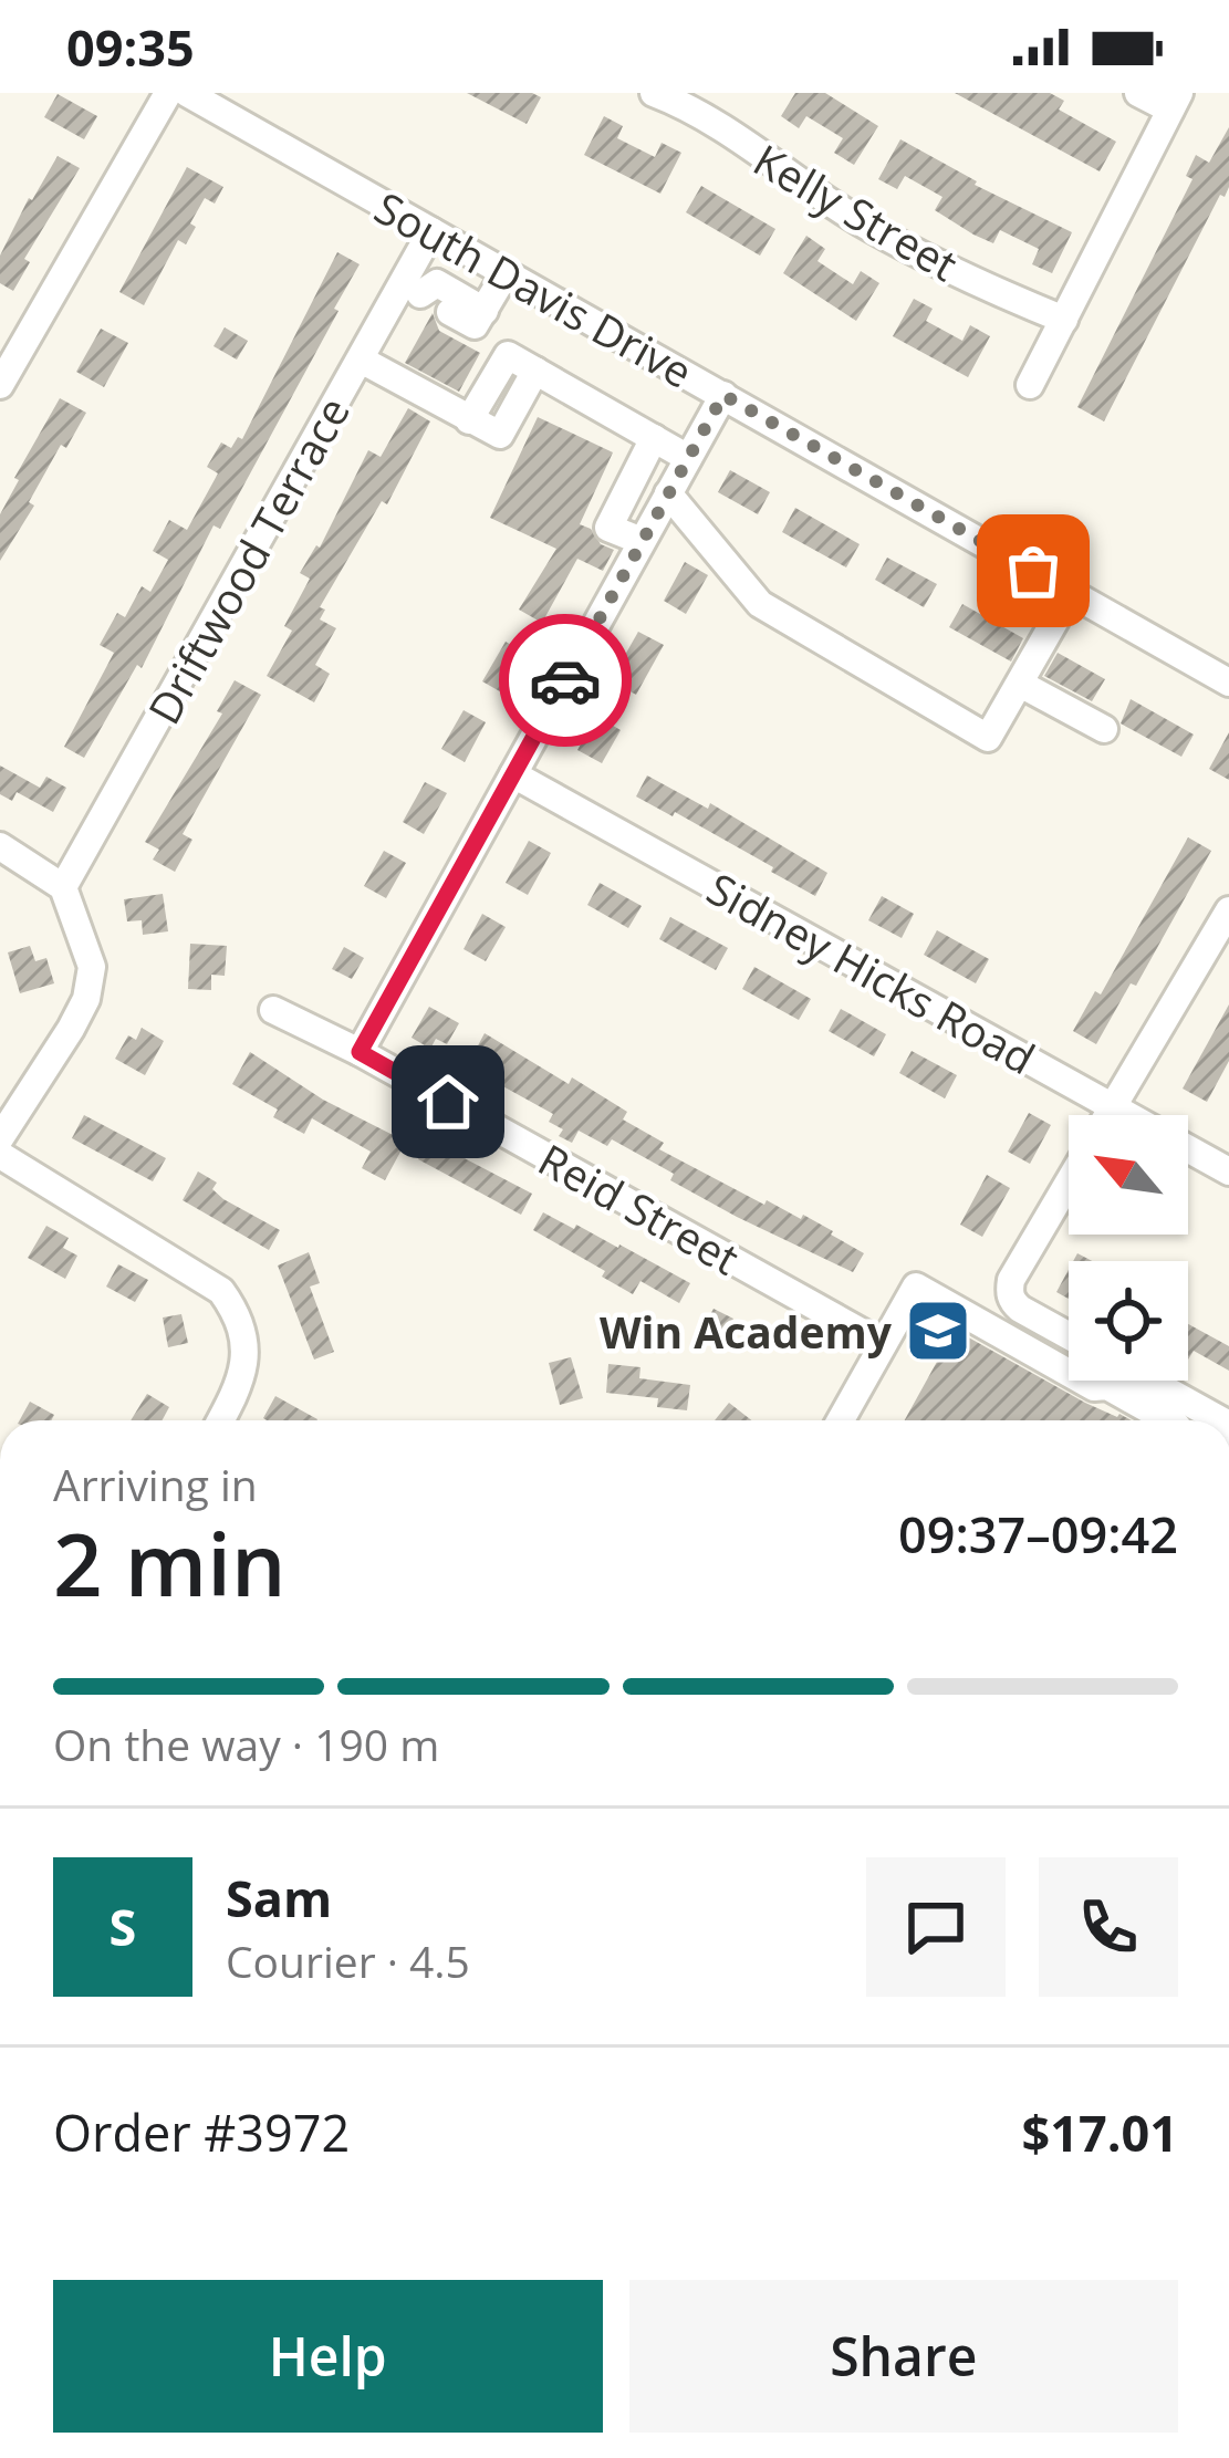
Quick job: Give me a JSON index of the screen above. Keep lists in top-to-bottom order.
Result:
{
  "streets": {
    "street": [
      "Kelly Street",
      "South Davis Drive",
      "Driftwood Terrace",
      "Sidney Hicks Road",
      "Reid Street"
    ]
  },
  "crossings": [
    ["South Davis Drive", "Driftwood Terrace"]
  ],
  "places": {
    "school or university": ["Win Academy"]
  },
  "north": "top left",
  "page": {
    "status": "09:35",
    "heading": ["2 min", "Arriving in", "09:37–09:42"],
    "panel": [
      "Sam",
      "Courier · 4.5",
      "Order #3972",
      "$17.01"
    ],
    "bar": "On the way · 190 m",
    "round": "S",
    "buttons": ["Help", "Share"]
  }
}
